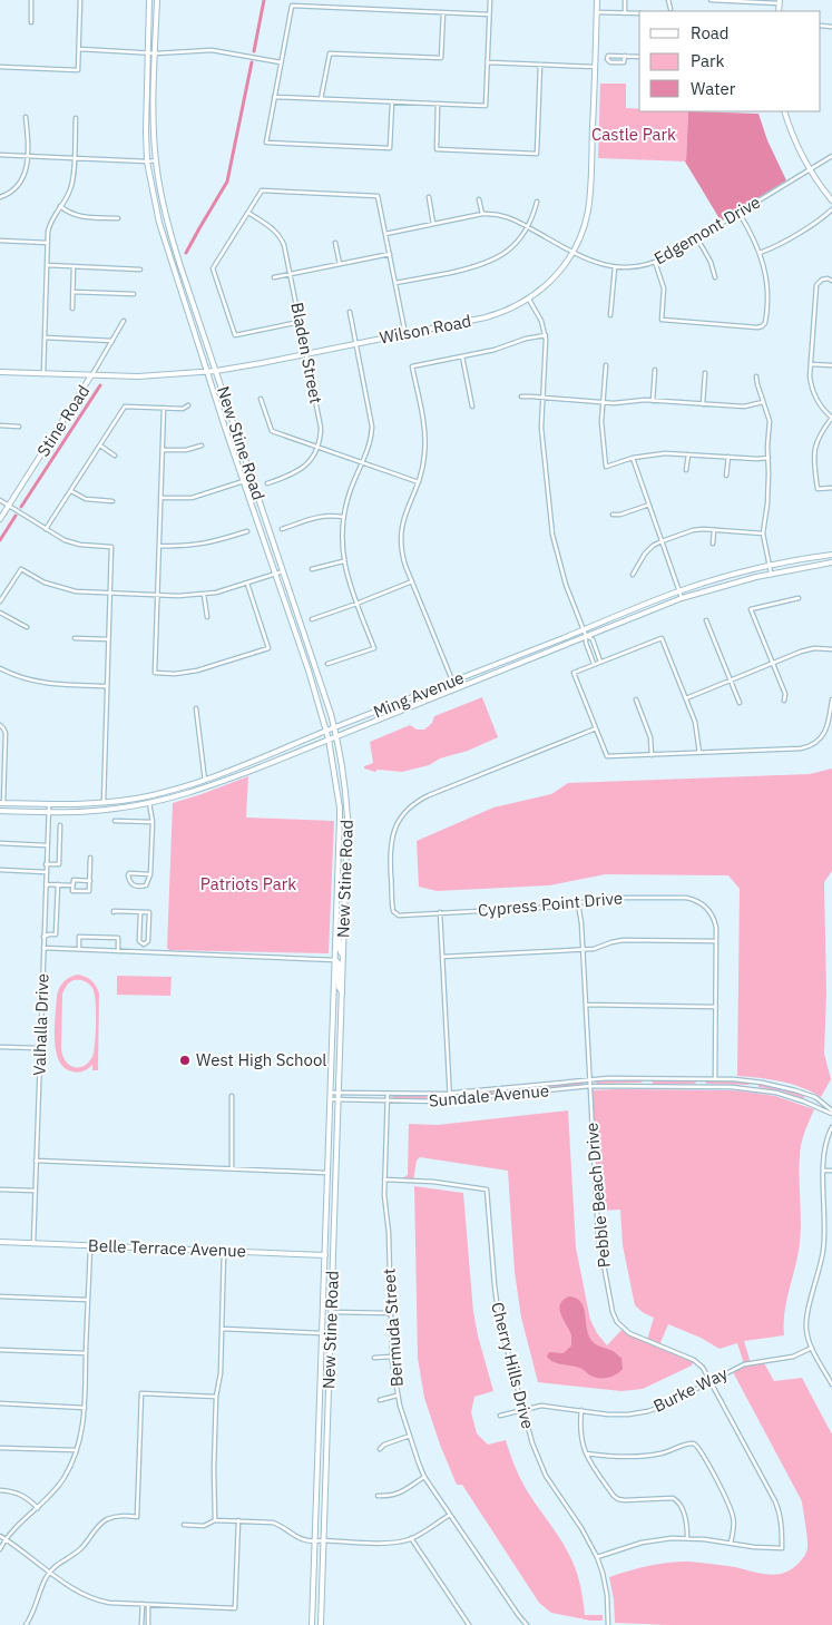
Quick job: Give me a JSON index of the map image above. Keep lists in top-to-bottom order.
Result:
{
  "streets": {
    "main road": [
      "Wilson Road",
      "Stine Road",
      "New Stine Road",
      "Ming Avenue",
      "Belle Terrace Avenue"
    ],
    "street": [
      "Edgemont Drive",
      "Bladen Street",
      "Cypress Point Drive",
      "Valhalla Drive",
      "Sundale Avenue",
      "Pebble Beach Drive",
      "Bermuda Street",
      "Cherry Hills Drive",
      "Burke Way"
    ]
  },
  "crossings": [
    ["Edgemont Drive", "Wilson Road"],
    ["Wilson Road", "Bladen Street"],
    ["Wilson Road", "Stine Road"],
    ["Wilson Road", "New Stine Road"],
    ["New Stine Road", "Ming Avenue"],
    ["New Stine Road", "Sundale Avenue"],
    ["New Stine Road", "Belle Terrace Avenue"],
    ["Ming Avenue", "Valhalla Drive"],
    ["Cypress Point Drive", "Pebble Beach Drive"],
    ["Valhalla Drive", "Belle Terrace Avenue"],
    ["Sundale Avenue", "Pebble Beach Drive"],
    ["Sundale Avenue", "Bermuda Street"],
    ["Pebble Beach Drive", "Burke Way"],
    ["Bermuda Street", "Cherry Hills Drive"],
    ["Cherry Hills Drive", "Burke Way"]
  ],
  "parks": ["Castle Park", "Patriots Park"],
  "places": ["West High School"],
  "legend": ["Road", "Park", "Water"]
}
